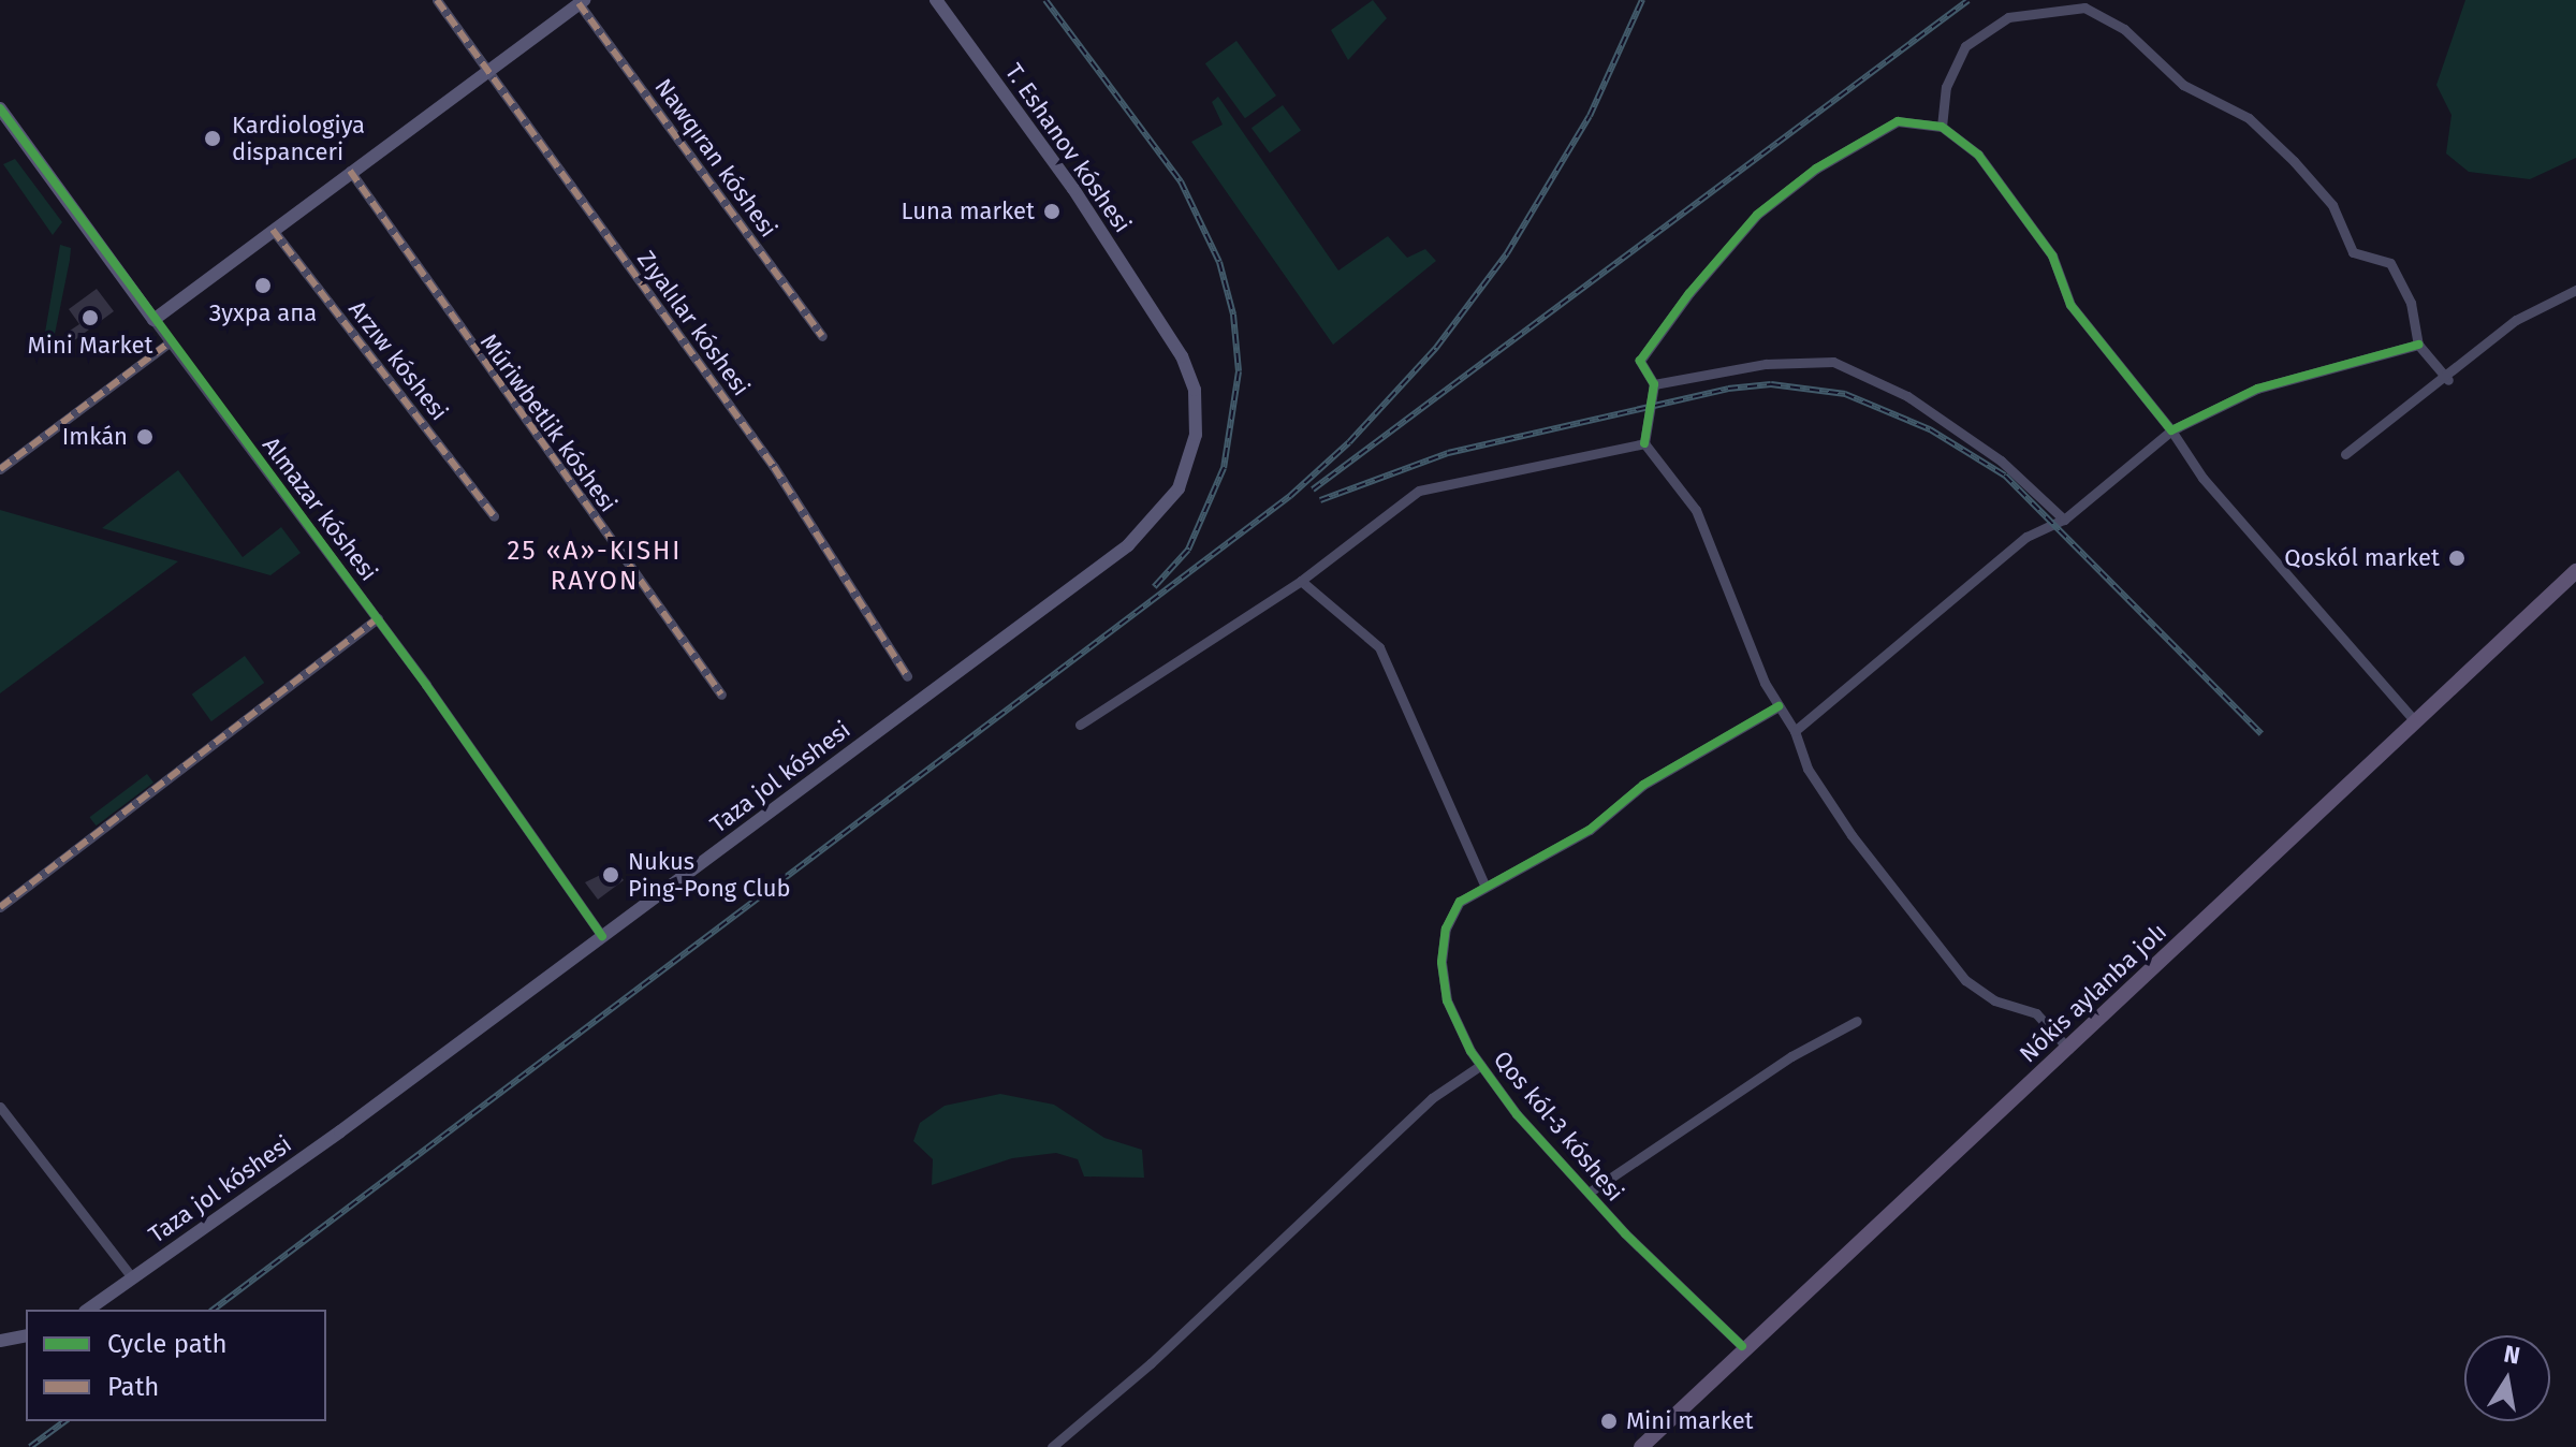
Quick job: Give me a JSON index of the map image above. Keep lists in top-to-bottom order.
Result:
{
  "streets": {
    "main road": [
      "T. Eshanov kóshesi",
      "Almazar kóshesi",
      "Taza jol kóshesi",
      "Nókis aylanba jolı"
    ],
    "street": [
      "Nawqıran kóshesi",
      "Zıyalılar kóshesi",
      "Arzıw kóshesi",
      "Múriwbetlik kóshesi",
      "Qos kól-3 kóshesi"
    ]
  },
  "crossings": [
    ["T. Eshanov kóshesi", "Taza jol kóshesi"],
    ["Almazar kóshesi", "Taza jol kóshesi"],
    ["Nókis aylanba jolı", "Qos kól-3 kóshesi"]
  ],
  "districts": ["25 «A»-KISHI RAYON"],
  "places": [
    "Kardiologiya dispanceri",
    "Luna market",
    "Зухра апа",
    "Mini Market",
    "Imkán",
    "Qoskól market",
    "Nukus Ping-Pong Club",
    "Mini market"
  ],
  "legend": ["Cycle path", "Path"],
  "north": "top"
}
